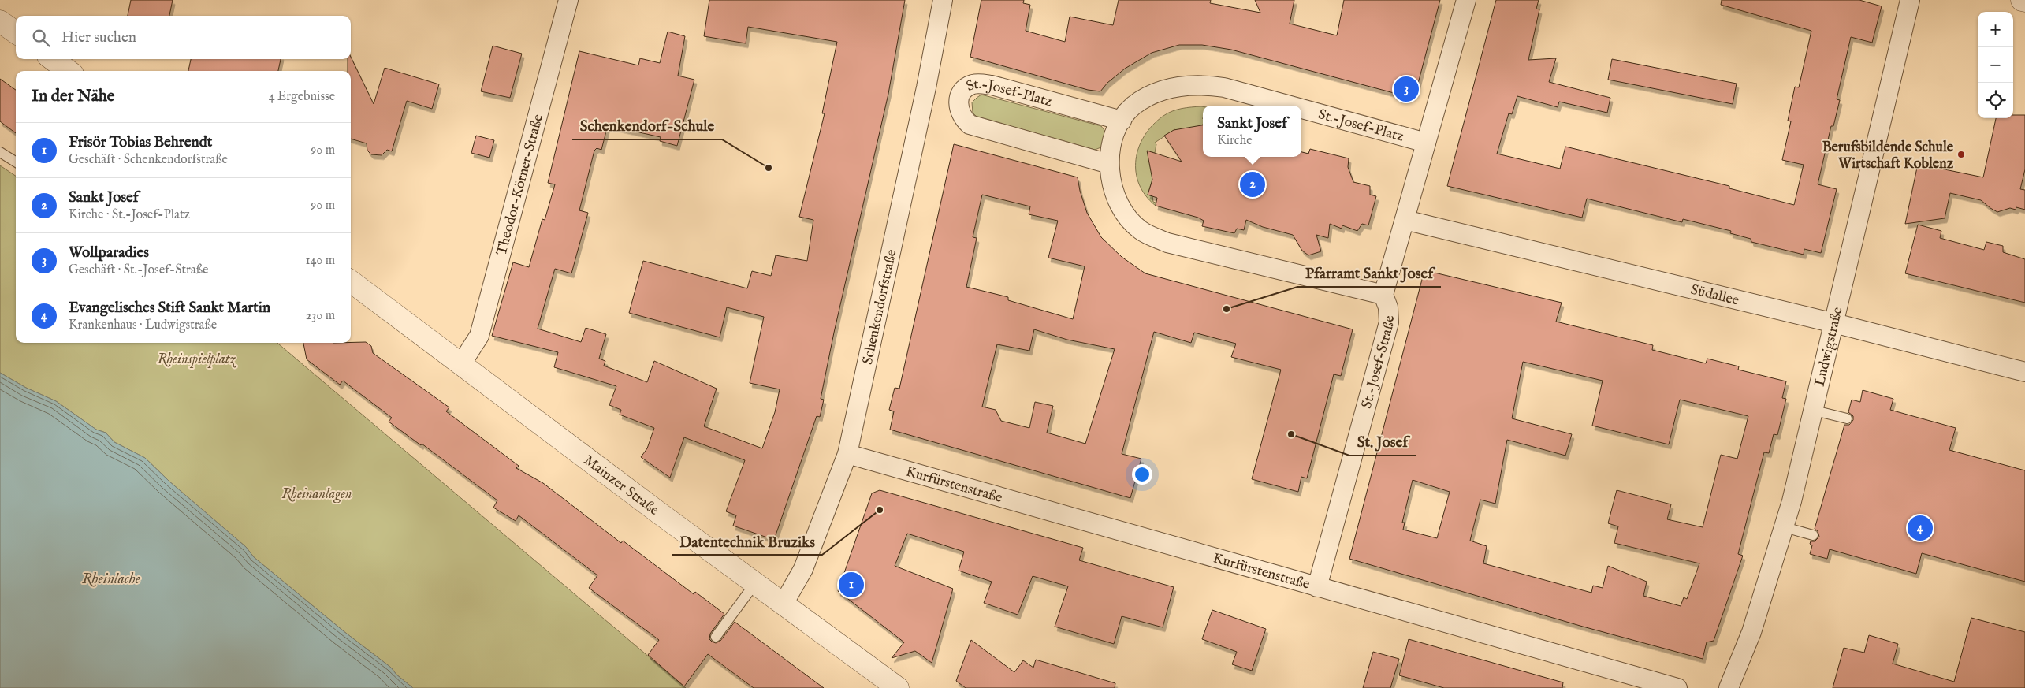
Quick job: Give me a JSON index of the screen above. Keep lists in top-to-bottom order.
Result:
{
  "streets": {
    "street": [
      "St.-Josef-Platz",
      "Theodor-Körner-Straße",
      "Südallee",
      "Schenkendorfstraße",
      "Ludwigstraße",
      "St.-Josef-Straße",
      "Mainzer Straße",
      "Kurfürstenstraße"
    ]
  },
  "crossings": [
    ["St.-Josef-Platz", "St.-Josef-Straße"],
    ["Theodor-Körner-Straße", "Mainzer Straße"],
    ["Südallee", "Ludwigstraße"],
    ["Südallee", "St.-Josef-Straße"],
    ["Schenkendorfstraße", "Mainzer Straße"],
    ["Schenkendorfstraße", "Kurfürstenstraße"],
    ["St.-Josef-Straße", "Kurfürstenstraße"]
  ],
  "water": ["Rheinlache"],
  "parks": ["Rheinspielplatz", "Rheinanlagen"],
  "places": [
    "Berufsbildende Schule Wirtschaft Koblenz",
    "Schenkendorf-Schule",
    "Pfarramt Sankt Josef",
    "St. Josef",
    "Datentechnik Bruziks"
  ],
  "page": {
    "map_buttons": ["+", "−"],
    "search": "Hier suchen",
    "heading": ["In der Nähe", "4 Ergebnisse"],
    "pins": [
      "3",
      "2",
      "4",
      "1"
    ],
    "popup": ["Sankt Josef", "Kirche"],
    "list": [
      {
        "mark": "1",
        "name": "Frisör Tobias Behrendt",
        "note": "Geschäft · Schenkendorfstraße",
        "value": "90 m"
      },
      {
        "mark": "2",
        "name": "Sankt Josef",
        "note": "Kirche · St.-Josef-Platz",
        "value": "90 m"
      },
      {
        "mark": "3",
        "name": "Wollparadies",
        "note": "Geschäft · St.-Josef-Straße",
        "value": "140 m"
      },
      {
        "mark": "4",
        "name": "Evangelisches Stift Sankt Martin",
        "note": "Krankenhaus · Ludwigstraße",
        "value": "230 m"
      }
    ]
  }
}
